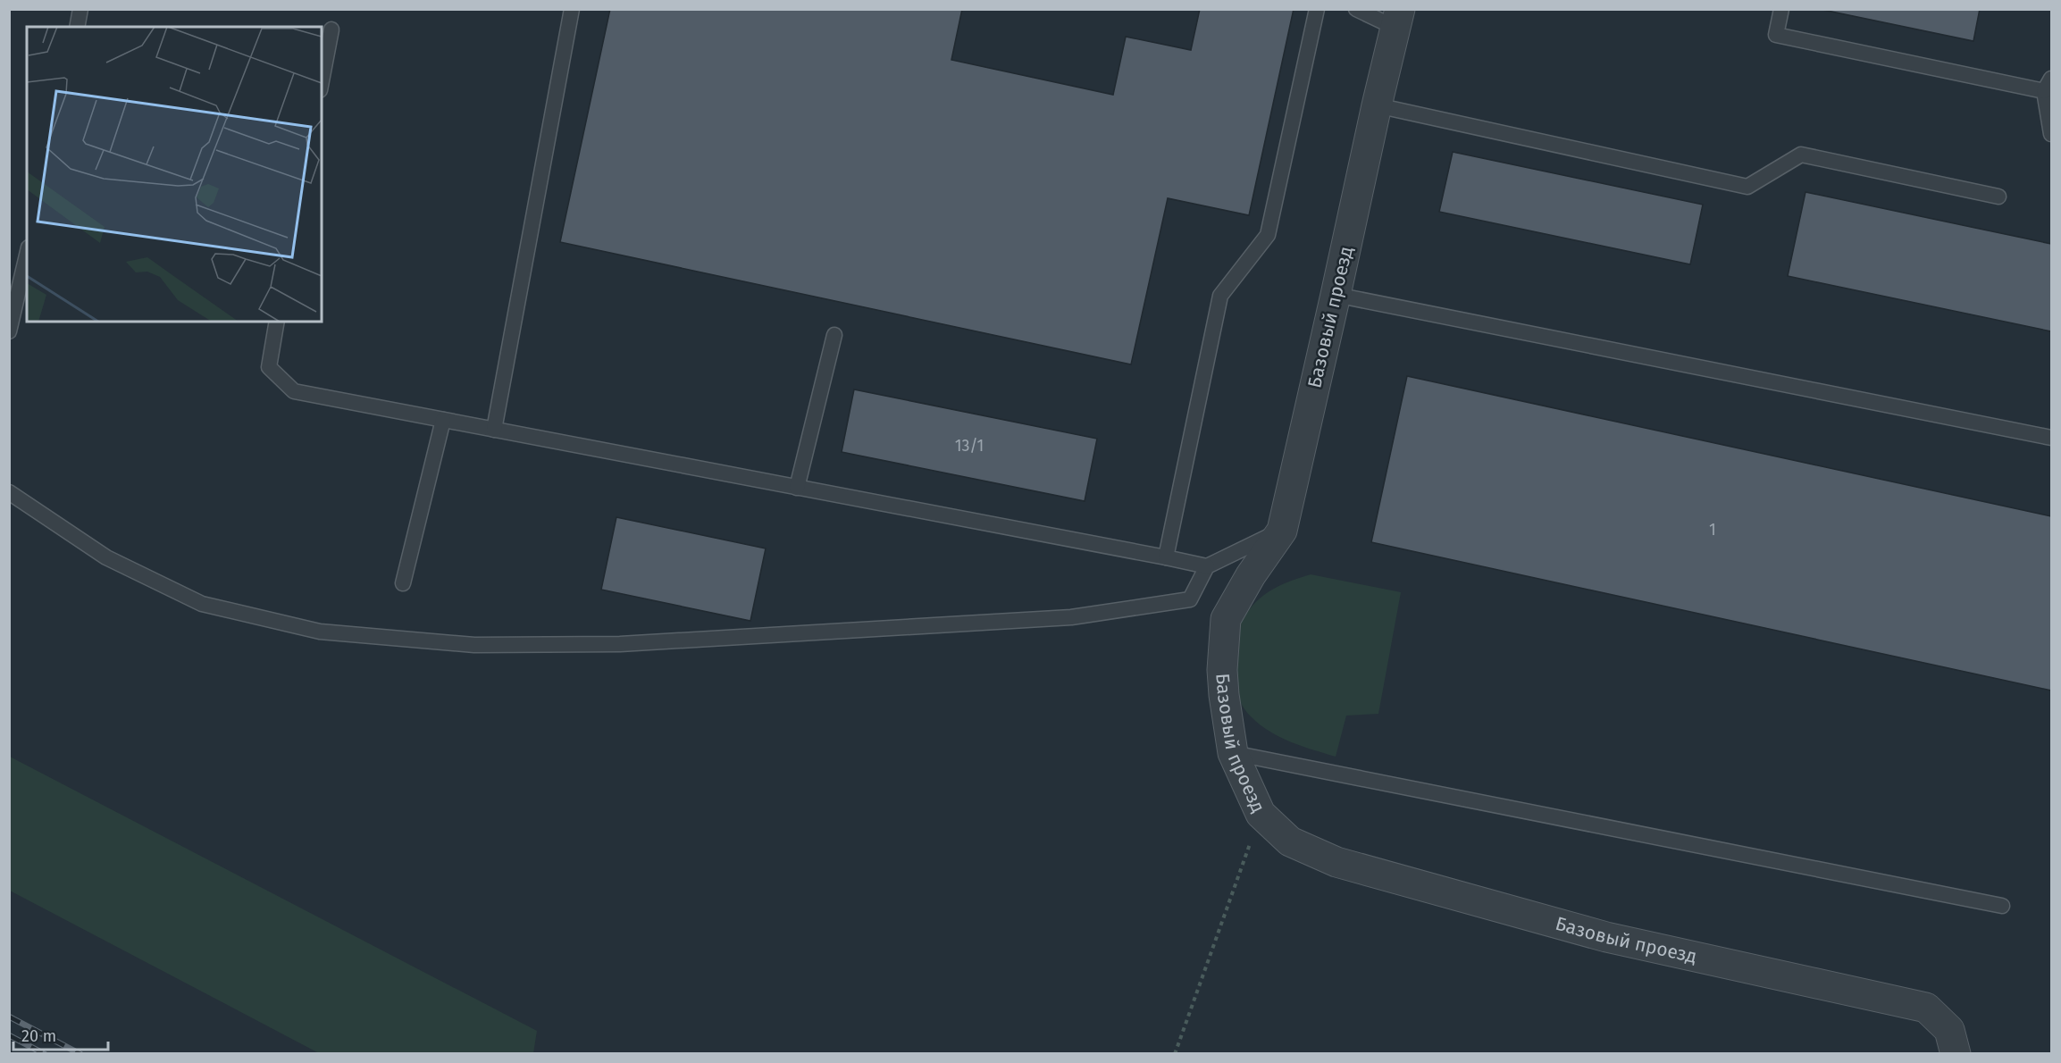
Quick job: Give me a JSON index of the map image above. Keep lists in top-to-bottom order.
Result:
{
  "streets": {
    "street": ["Базовый проезд"]
  },
  "house_numbers": ["13/1", "1"],
  "scale_bar": "20 m"
}
